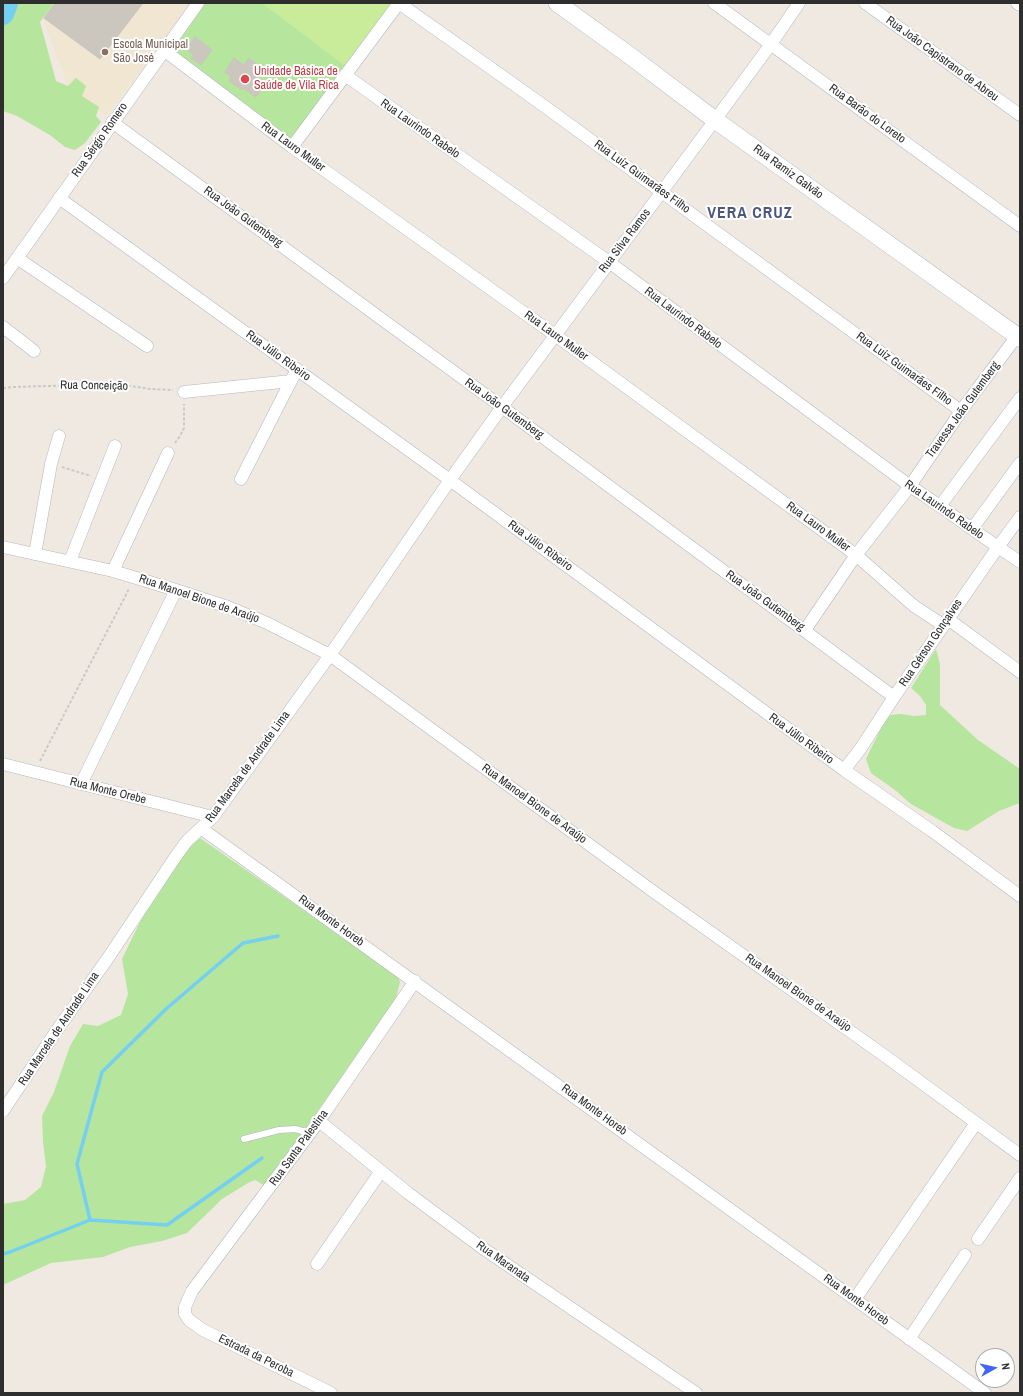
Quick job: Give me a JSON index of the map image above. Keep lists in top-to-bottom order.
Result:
{
  "streets": {
    "street": [
      "Rua João Capistrano de Abreu",
      "Rua Barão do Loreto",
      "Rua Laurindo Rabelo",
      "Rua Sérgio Romero",
      "Rua Lauro Muller",
      "Rua Ramiz Galvão",
      "Rua Luíz Guimarães Filho",
      "Rua João Gutemberg",
      "Rua Silva Ramos",
      "Rua Júlio Ribeiro",
      "Travessa João Gutemberg",
      "Rua Manoel Bione de Araújo",
      "Rua Gérson Gonçalves",
      "Rua Marcela de Andrade Lima",
      "Rua Monte Orebe",
      "Rua Monte Horeb",
      "Rua Santa Palestina",
      "Rua Maranata",
      "Estrada da Peroba"
    ],
    "path": ["Rua Conceição"]
  },
  "crossings": [
    ["Rua Barão do Loreto", "Rua Silva Ramos"],
    ["Rua Laurindo Rabelo", "Rua Silva Ramos"],
    ["Rua Laurindo Rabelo", "Travessa João Gutemberg"],
    ["Rua Laurindo Rabelo", "Rua Gérson Gonçalves"],
    ["Rua Sérgio Romero", "Rua Lauro Muller"],
    ["Rua Sérgio Romero", "Rua João Gutemberg"],
    ["Rua Sérgio Romero", "Rua Júlio Ribeiro"],
    ["Rua Lauro Muller", "Rua Silva Ramos"],
    ["Rua Lauro Muller", "Travessa João Gutemberg"],
    ["Rua Lauro Muller", "Rua Gérson Gonçalves"],
    ["Rua Ramiz Galvão", "Rua Silva Ramos"],
    ["Rua Ramiz Galvão", "Travessa João Gutemberg"],
    ["Rua Luíz Guimarães Filho", "Rua Silva Ramos"],
    ["Rua Luíz Guimarães Filho", "Travessa João Gutemberg"],
    ["Rua João Gutemberg", "Rua Silva Ramos"],
    ["Rua João Gutemberg", "Travessa João Gutemberg"],
    ["Rua João Gutemberg", "Rua Gérson Gonçalves"],
    ["Rua Silva Ramos", "Rua Júlio Ribeiro"],
    ["Rua Silva Ramos", "Rua Marcela de Andrade Lima"],
    ["Rua Júlio Ribeiro", "Rua Gérson Gonçalves"],
    ["Rua Júlio Ribeiro", "Rua Marcela de Andrade Lima"],
    ["Rua Manoel Bione de Araújo", "Rua Marcela de Andrade Lima"],
    ["Rua Marcela de Andrade Lima", "Rua Monte Orebe"],
    ["Rua Marcela de Andrade Lima", "Rua Monte Horeb"],
    ["Rua Monte Horeb", "Rua Santa Palestina"],
    ["Rua Santa Palestina", "Rua Maranata"],
    ["Rua Santa Palestina", "Estrada da Peroba"]
  ],
  "districts": ["VERA CRUZ"],
  "places": ["Escola Municipal São José", "Unidade Básica de Saúde de Vila Rica"],
  "north": "right"
}
